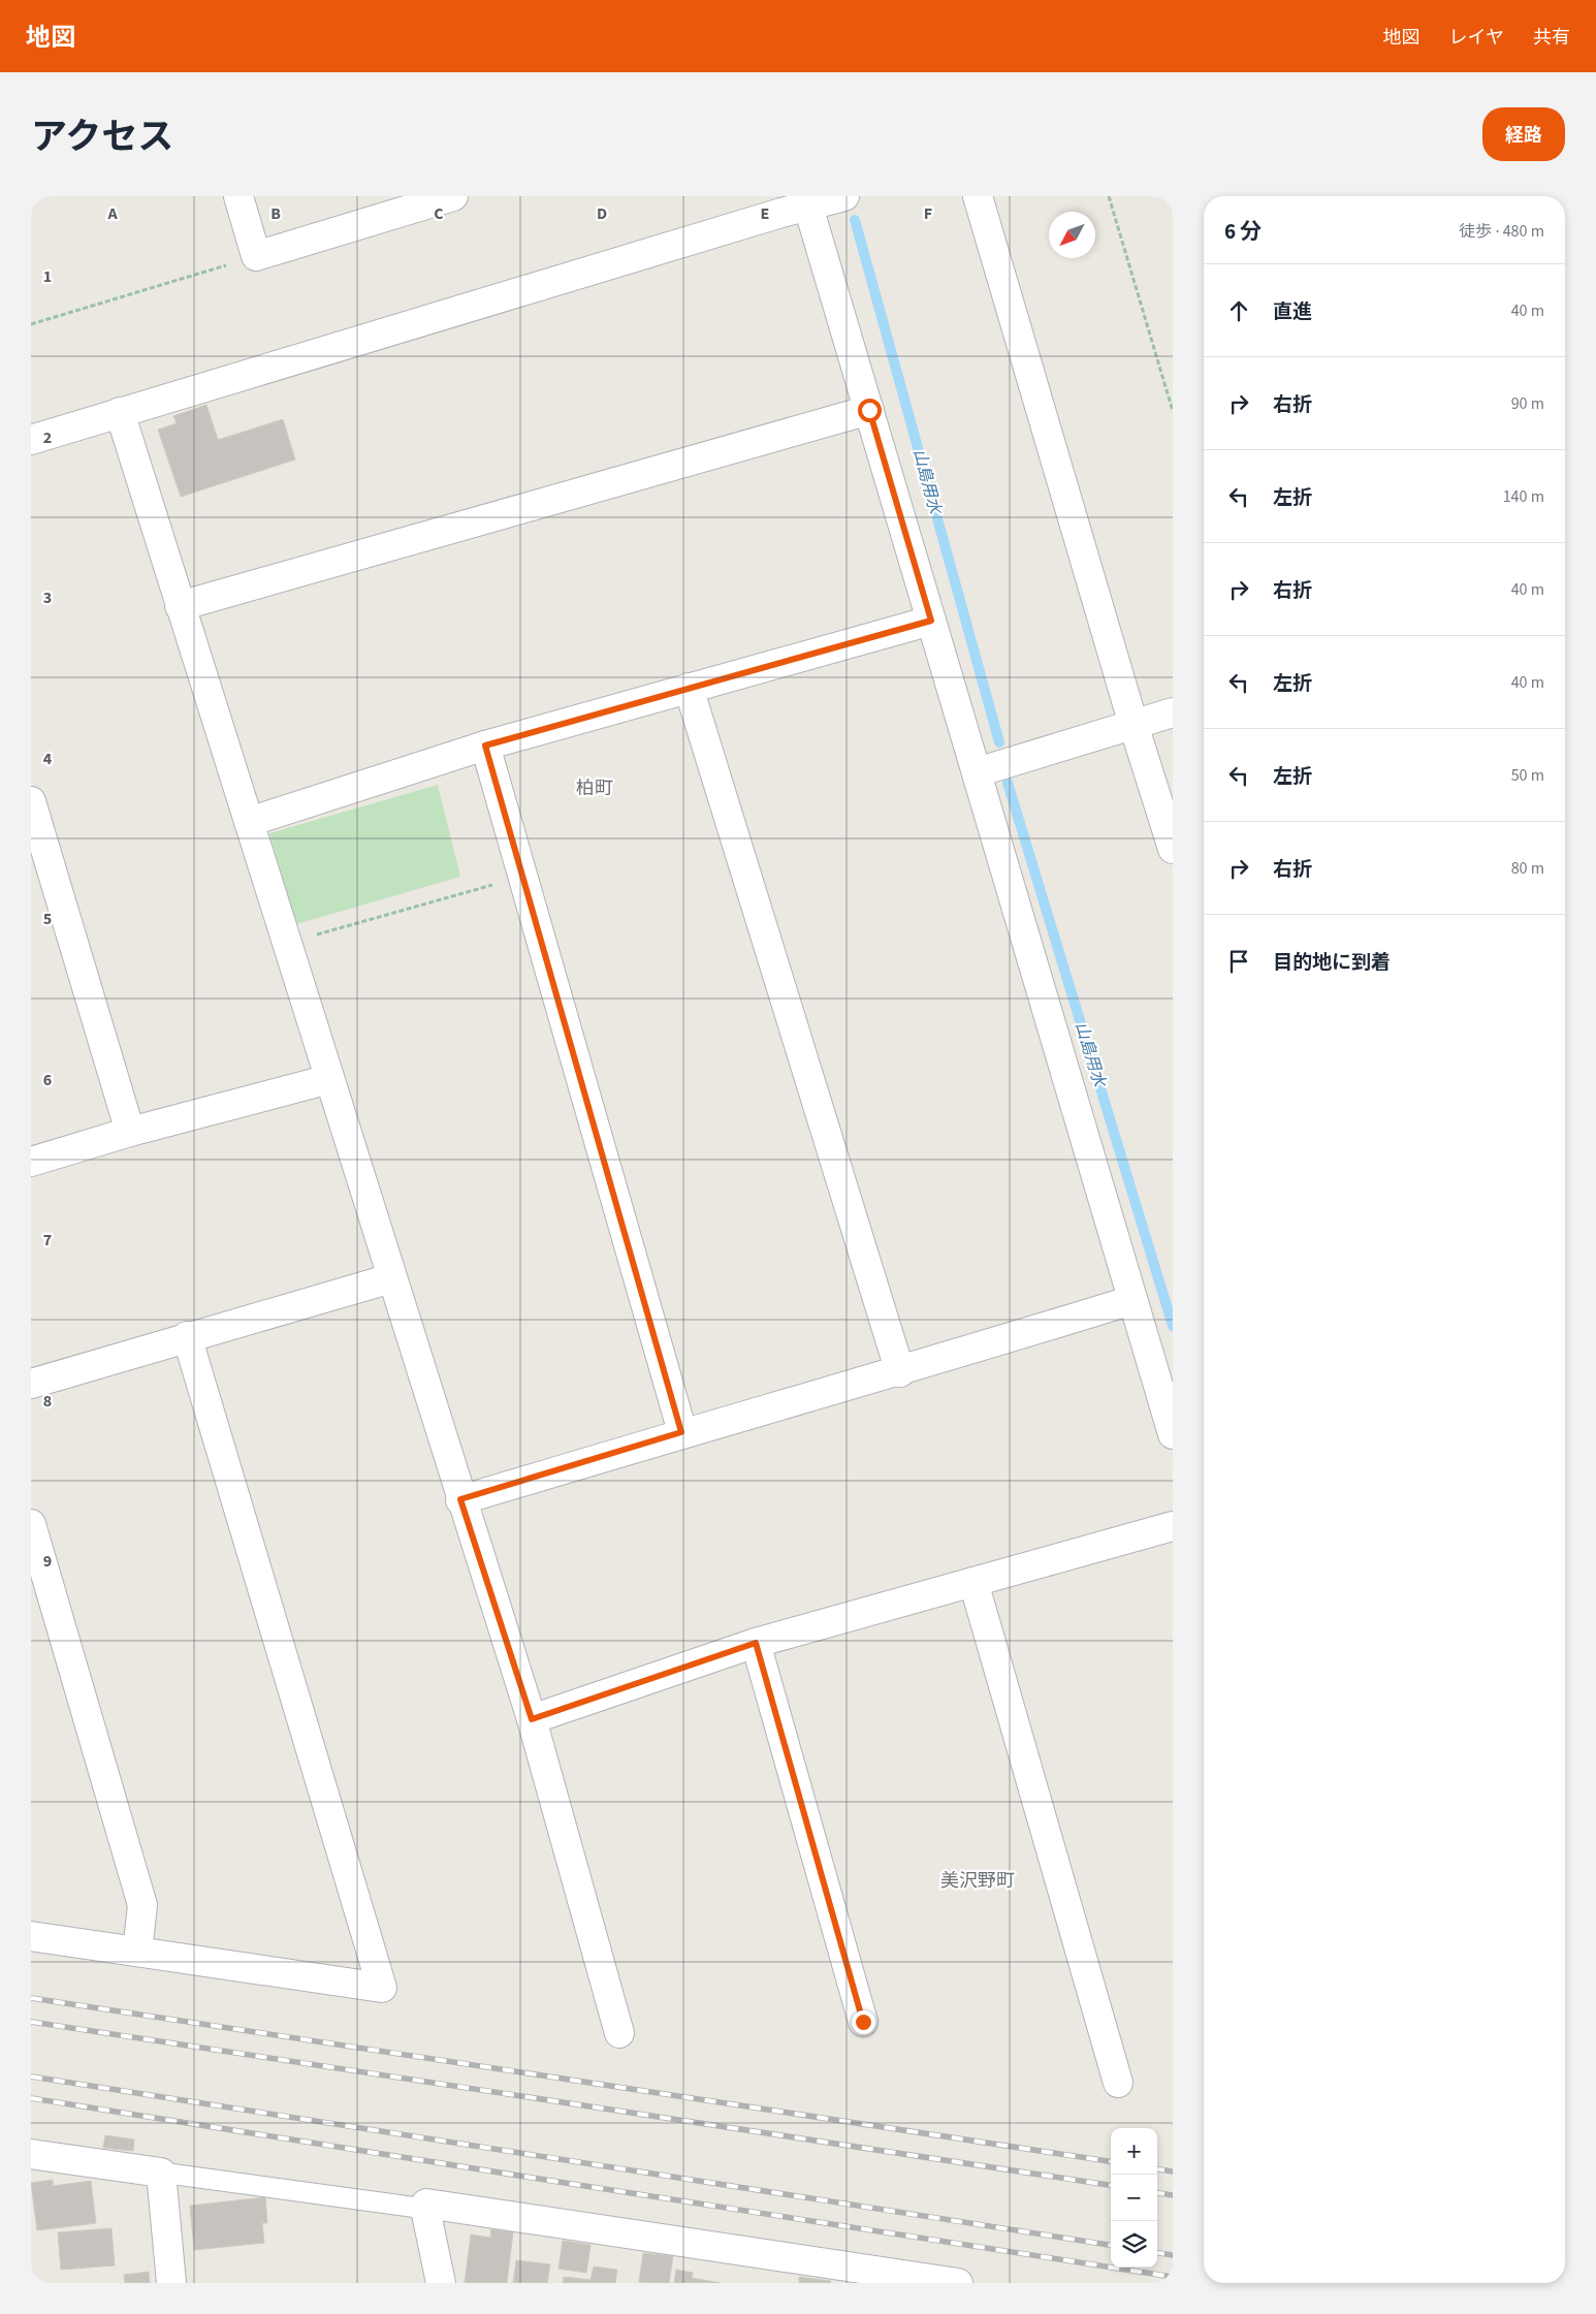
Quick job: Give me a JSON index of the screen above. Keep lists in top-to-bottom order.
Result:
{
  "districts": ["柏町", "美沢野町"],
  "water": ["山島用水"],
  "north": "bottom left",
  "page": {
    "header": "地図",
    "nav": ["地図", "レイヤ", "共有"],
    "title": "アクセス",
    "buttons": "経路",
    "heading": ["6 分", "徒歩 · 480 m"],
    "list": [
      ["直進", "40 m"],
      ["右折", "90 m"],
      ["左折", "140 m"],
      ["右折", "40 m"],
      ["左折", "40 m"],
      ["左折", "50 m"],
      ["右折", "80 m"],
      "目的地に到着"
    ],
    "map_buttons": ["+", "−"]
  },
  "grid": {
    "columns": [
      "A",
      "B",
      "C",
      "D",
      "E",
      "F"
    ],
    "rows": [
      "1",
      "2",
      "3",
      "4",
      "5",
      "6",
      "7",
      "8",
      "9"
    ]
  }
}
